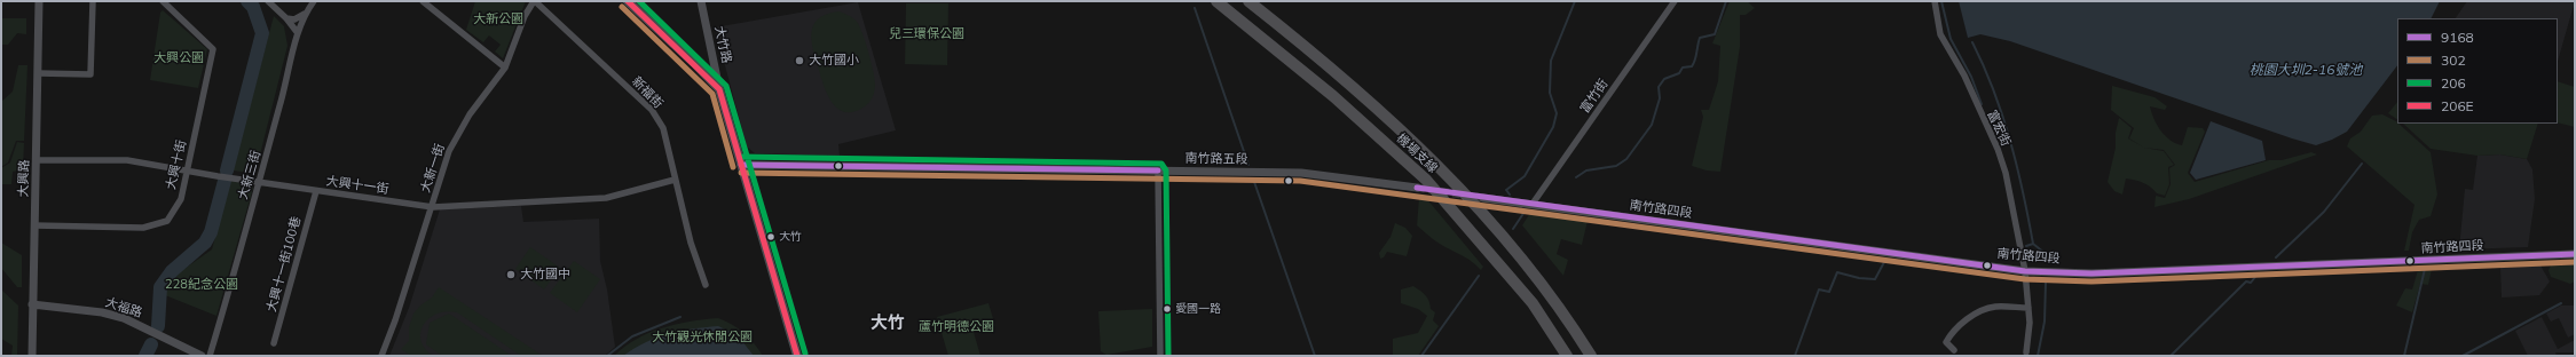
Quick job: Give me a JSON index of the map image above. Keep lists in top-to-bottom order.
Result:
{
  "streets": {
    "highway": ["機場支線"],
    "main road": ["大竹路"],
    "street": [
      "新福街",
      "富竹街",
      "富宏街",
      "南竹路五段",
      "大興十街",
      "大新一街",
      "大新三街",
      "大興路",
      "大興十一街",
      "南竹路四段",
      "大興十一街100巷",
      "大福路"
    ]
  },
  "crossings": [
    ["大竹路", "南竹路五段"],
    ["新福街", "大新一街"],
    ["新福街", "大興十一街"],
    ["富竹街", "南竹路四段"],
    ["富宏街", "南竹路四段"],
    ["大興十街", "大興路"],
    ["大興十街", "大興十一街"],
    ["大新一街", "大興十一街"],
    ["大新三街", "大興十一街"],
    ["大興路", "大興十一街"],
    ["大興路", "大福路"],
    ["大興十一街", "大興十一街100巷"]
  ],
  "districts": ["大竹"],
  "water": ["桃園大圳2-16號池"],
  "parks": [
    "大新公園",
    "兒三環保公園",
    "大興公園",
    "228紀念公園",
    "蘆竹明德公園",
    "大竹觀光休閒公園"
  ],
  "places": [
    "大竹國小",
    "大竹",
    "大竹國中",
    "愛國一路"
  ],
  "lines": [
    "transit line 206",
    "transit line 206E",
    "transit line 302",
    "transit line 9168"
  ],
  "legend": [
    "9168",
    "302",
    "206",
    "206E"
  ]
}
